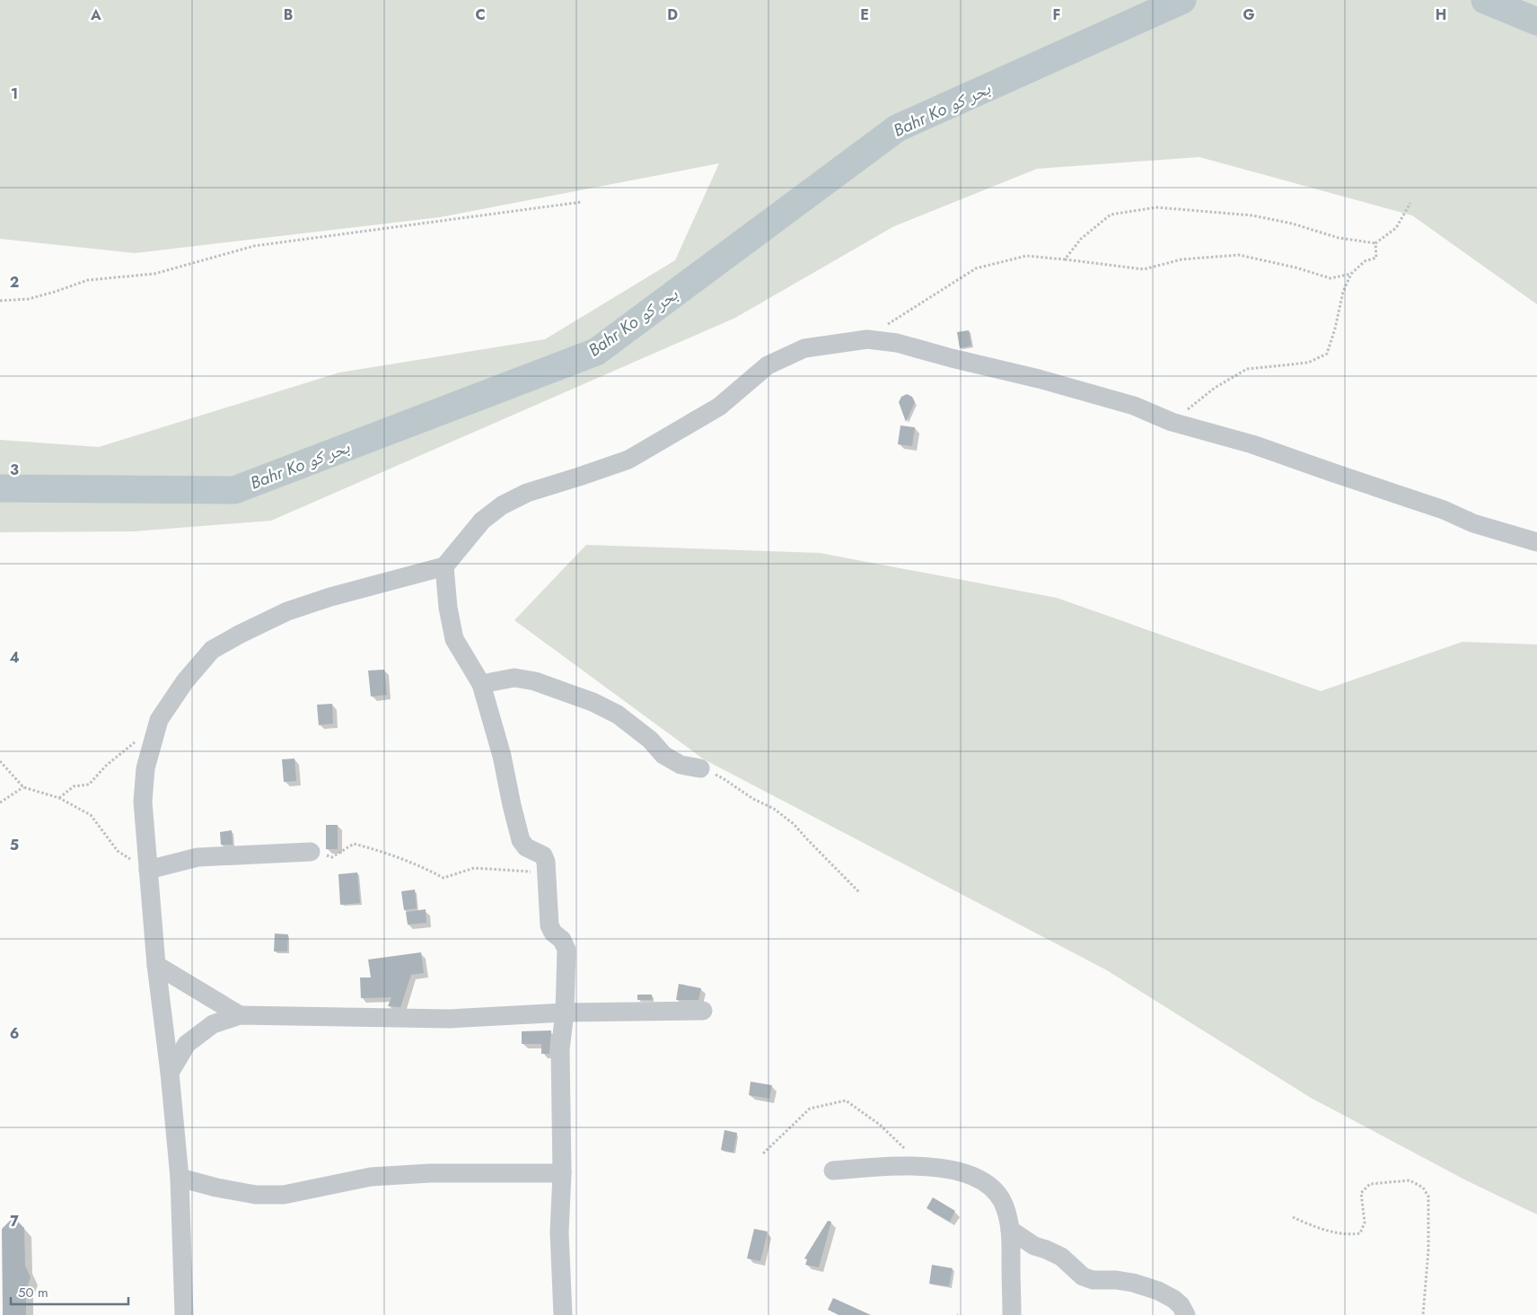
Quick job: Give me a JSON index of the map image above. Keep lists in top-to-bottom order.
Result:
{
  "water": ["Bahr Ko بحر كو"],
  "scale_bar": "50 m",
  "grid": {
    "columns": [
      "A",
      "B",
      "C",
      "D",
      "E",
      "F",
      "G",
      "H"
    ],
    "rows": [
      "1",
      "2",
      "3",
      "4",
      "5",
      "6",
      "7"
    ]
  }
}
